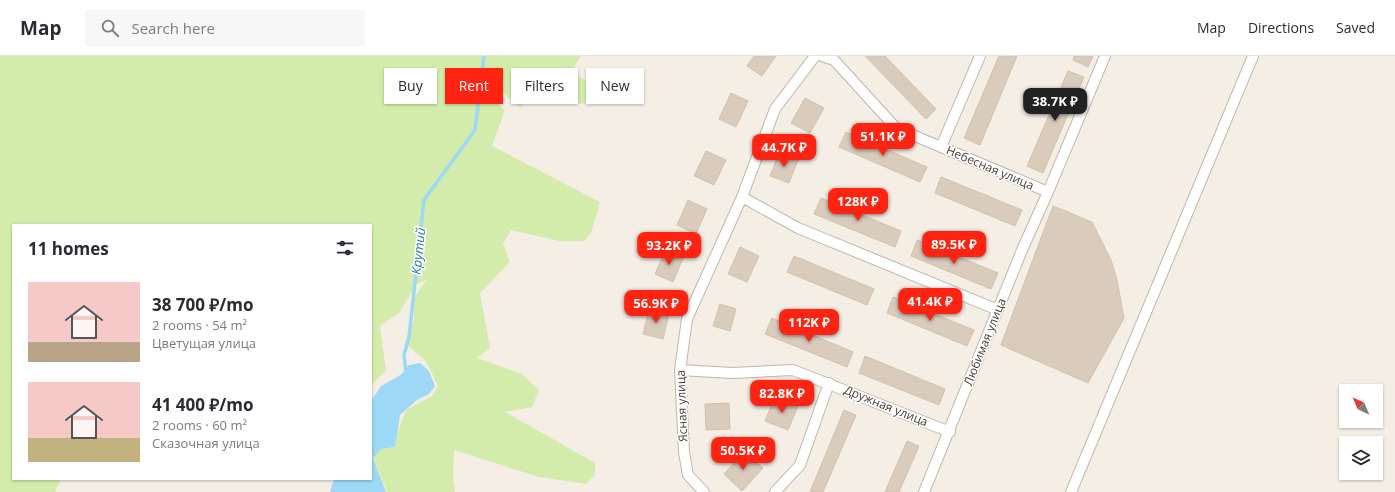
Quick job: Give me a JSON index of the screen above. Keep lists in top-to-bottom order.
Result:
{
  "streets": {
    "street": [
      "Небесная улица",
      "Любимая улица",
      "Ясная улица",
      "Дружная улица"
    ]
  },
  "crossings": [
    ["Небесная улица", "Любимая улица"],
    ["Небесная улица", "Ясная улица"],
    ["Любимая улица", "Дружная улица"],
    ["Ясная улица", "Дружная улица"]
  ],
  "water": ["Крутий"],
  "north": "top left",
  "page": {
    "header": "Map",
    "search": "Search here",
    "nav": ["Map", "Directions", "Saved"],
    "chip": [
      "Buy",
      "Rent",
      "Filters",
      "New"
    ],
    "price": [
      "38.7K ₽",
      "51.1K ₽",
      "44.7K ₽",
      "128K ₽",
      "89.5K ₽",
      "93.2K ₽",
      "41.4K ₽",
      "56.9K ₽",
      "112K ₽",
      "82.8K ₽",
      "50.5K ₽"
    ],
    "heading": "11 homes",
    "list": [
      {
        "name": "38 700 ₽/mo",
        "note": "2 rooms · 54 m² · Цветущая улица"
      },
      {
        "name": "41 400 ₽/mo",
        "note": "2 rooms · 60 m² · Сказочная улица"
      }
    ]
  }
}
